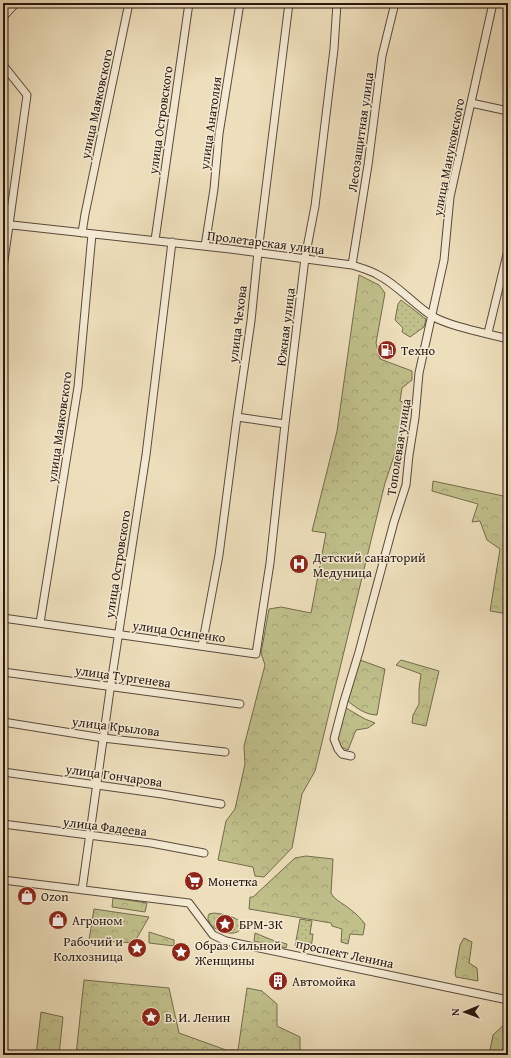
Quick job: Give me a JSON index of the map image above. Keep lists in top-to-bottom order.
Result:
{
  "streets": {
    "street": [
      "улица Маяковского",
      "улица Островского",
      "улица Анатолия",
      "Лесозащитная улица",
      "улица Мануковского",
      "Пролетарская улица",
      "улица Чехова",
      "Южная улица",
      "Тополевая улица",
      "улица Осипенко",
      "улица Тургенева",
      "улица Крылова",
      "улица Гончарова",
      "улица Фадеева",
      "проспект Ленина"
    ]
  },
  "crossings": [
    ["улица Маяковского", "Пролетарская улица"],
    ["улица Маяковского", "улица Осипенко"],
    ["улица Островского", "Пролетарская улица"],
    ["улица Островского", "улица Осипенко"],
    ["улица Островского", "улица Тургенева"],
    ["улица Островского", "улица Крылова"],
    ["улица Островского", "улица Гончарова"],
    ["улица Островского", "улица Фадеева"],
    ["улица Островского", "проспект Ленина"],
    ["улица Анатолия", "Пролетарская улица"],
    ["Лесозащитная улица", "Пролетарская улица"],
    ["улица Мануковского", "Пролетарская улица"],
    ["улица Мануковского", "Тополевая улица"],
    ["Пролетарская улица", "улица Чехова"],
    ["Пролетарская улица", "Южная улица"],
    ["Пролетарская улица", "Тополевая улица"],
    ["улица Чехова", "улица Осипенко"],
    ["Южная улица", "улица Осипенко"]
  ],
  "places": {
    "fuel station": ["Техно"],
    "hospital": ["Детский санаторий Медуница"],
    "supermarket": ["Монетка"],
    "shop": ["Ozon", "Агроном"],
    "place": [
      "БРМ-ЗК",
      "Рабочий и Колхозница",
      "Образ Сильной Женщины",
      "В. И. Ленин"
    ],
    "building": ["Автомойка"]
  },
  "north": "left"
}
